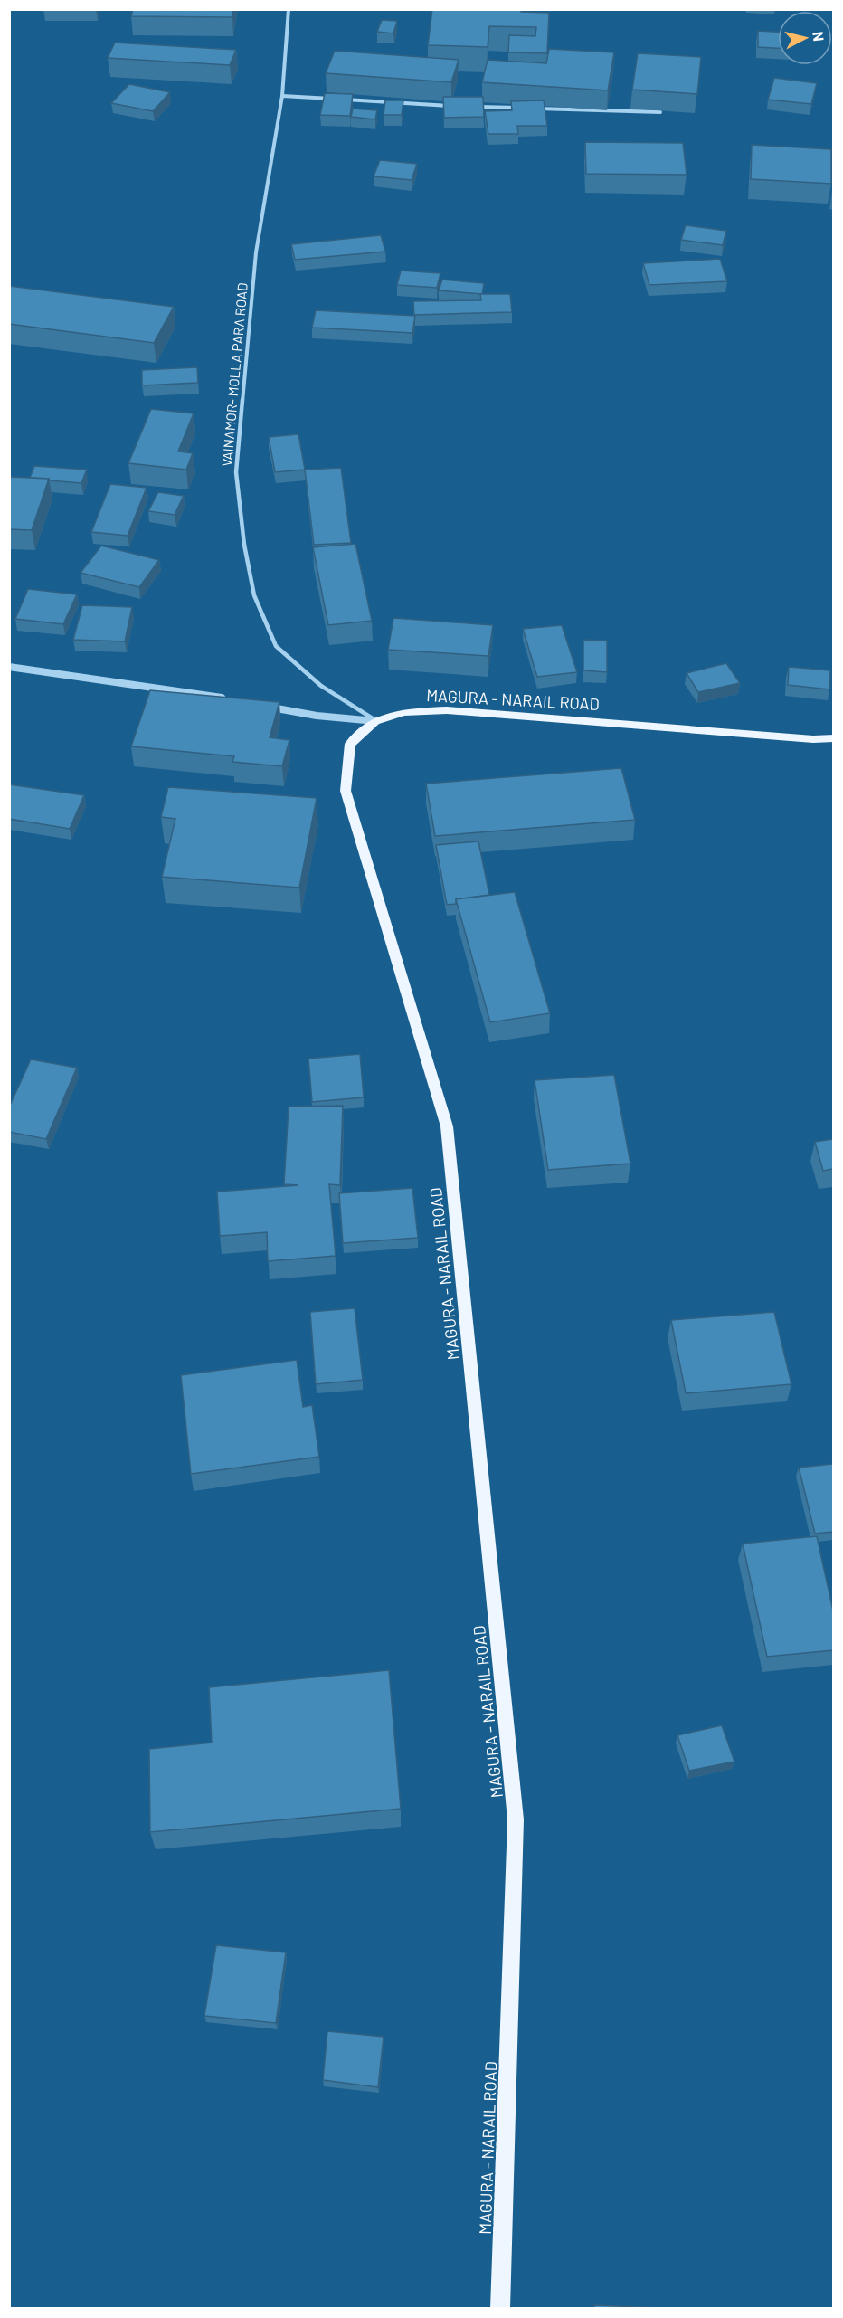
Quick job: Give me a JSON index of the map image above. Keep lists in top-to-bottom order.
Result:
{
  "streets": {
    "main road": ["MAGURA - NARAIL ROAD"],
    "street": ["VAINAMOR- MOLLA PARA ROAD"]
  },
  "crossings": [
    ["VAINAMOR- MOLLA PARA ROAD", "MAGURA - NARAIL ROAD"]
  ],
  "north": "right"
}
